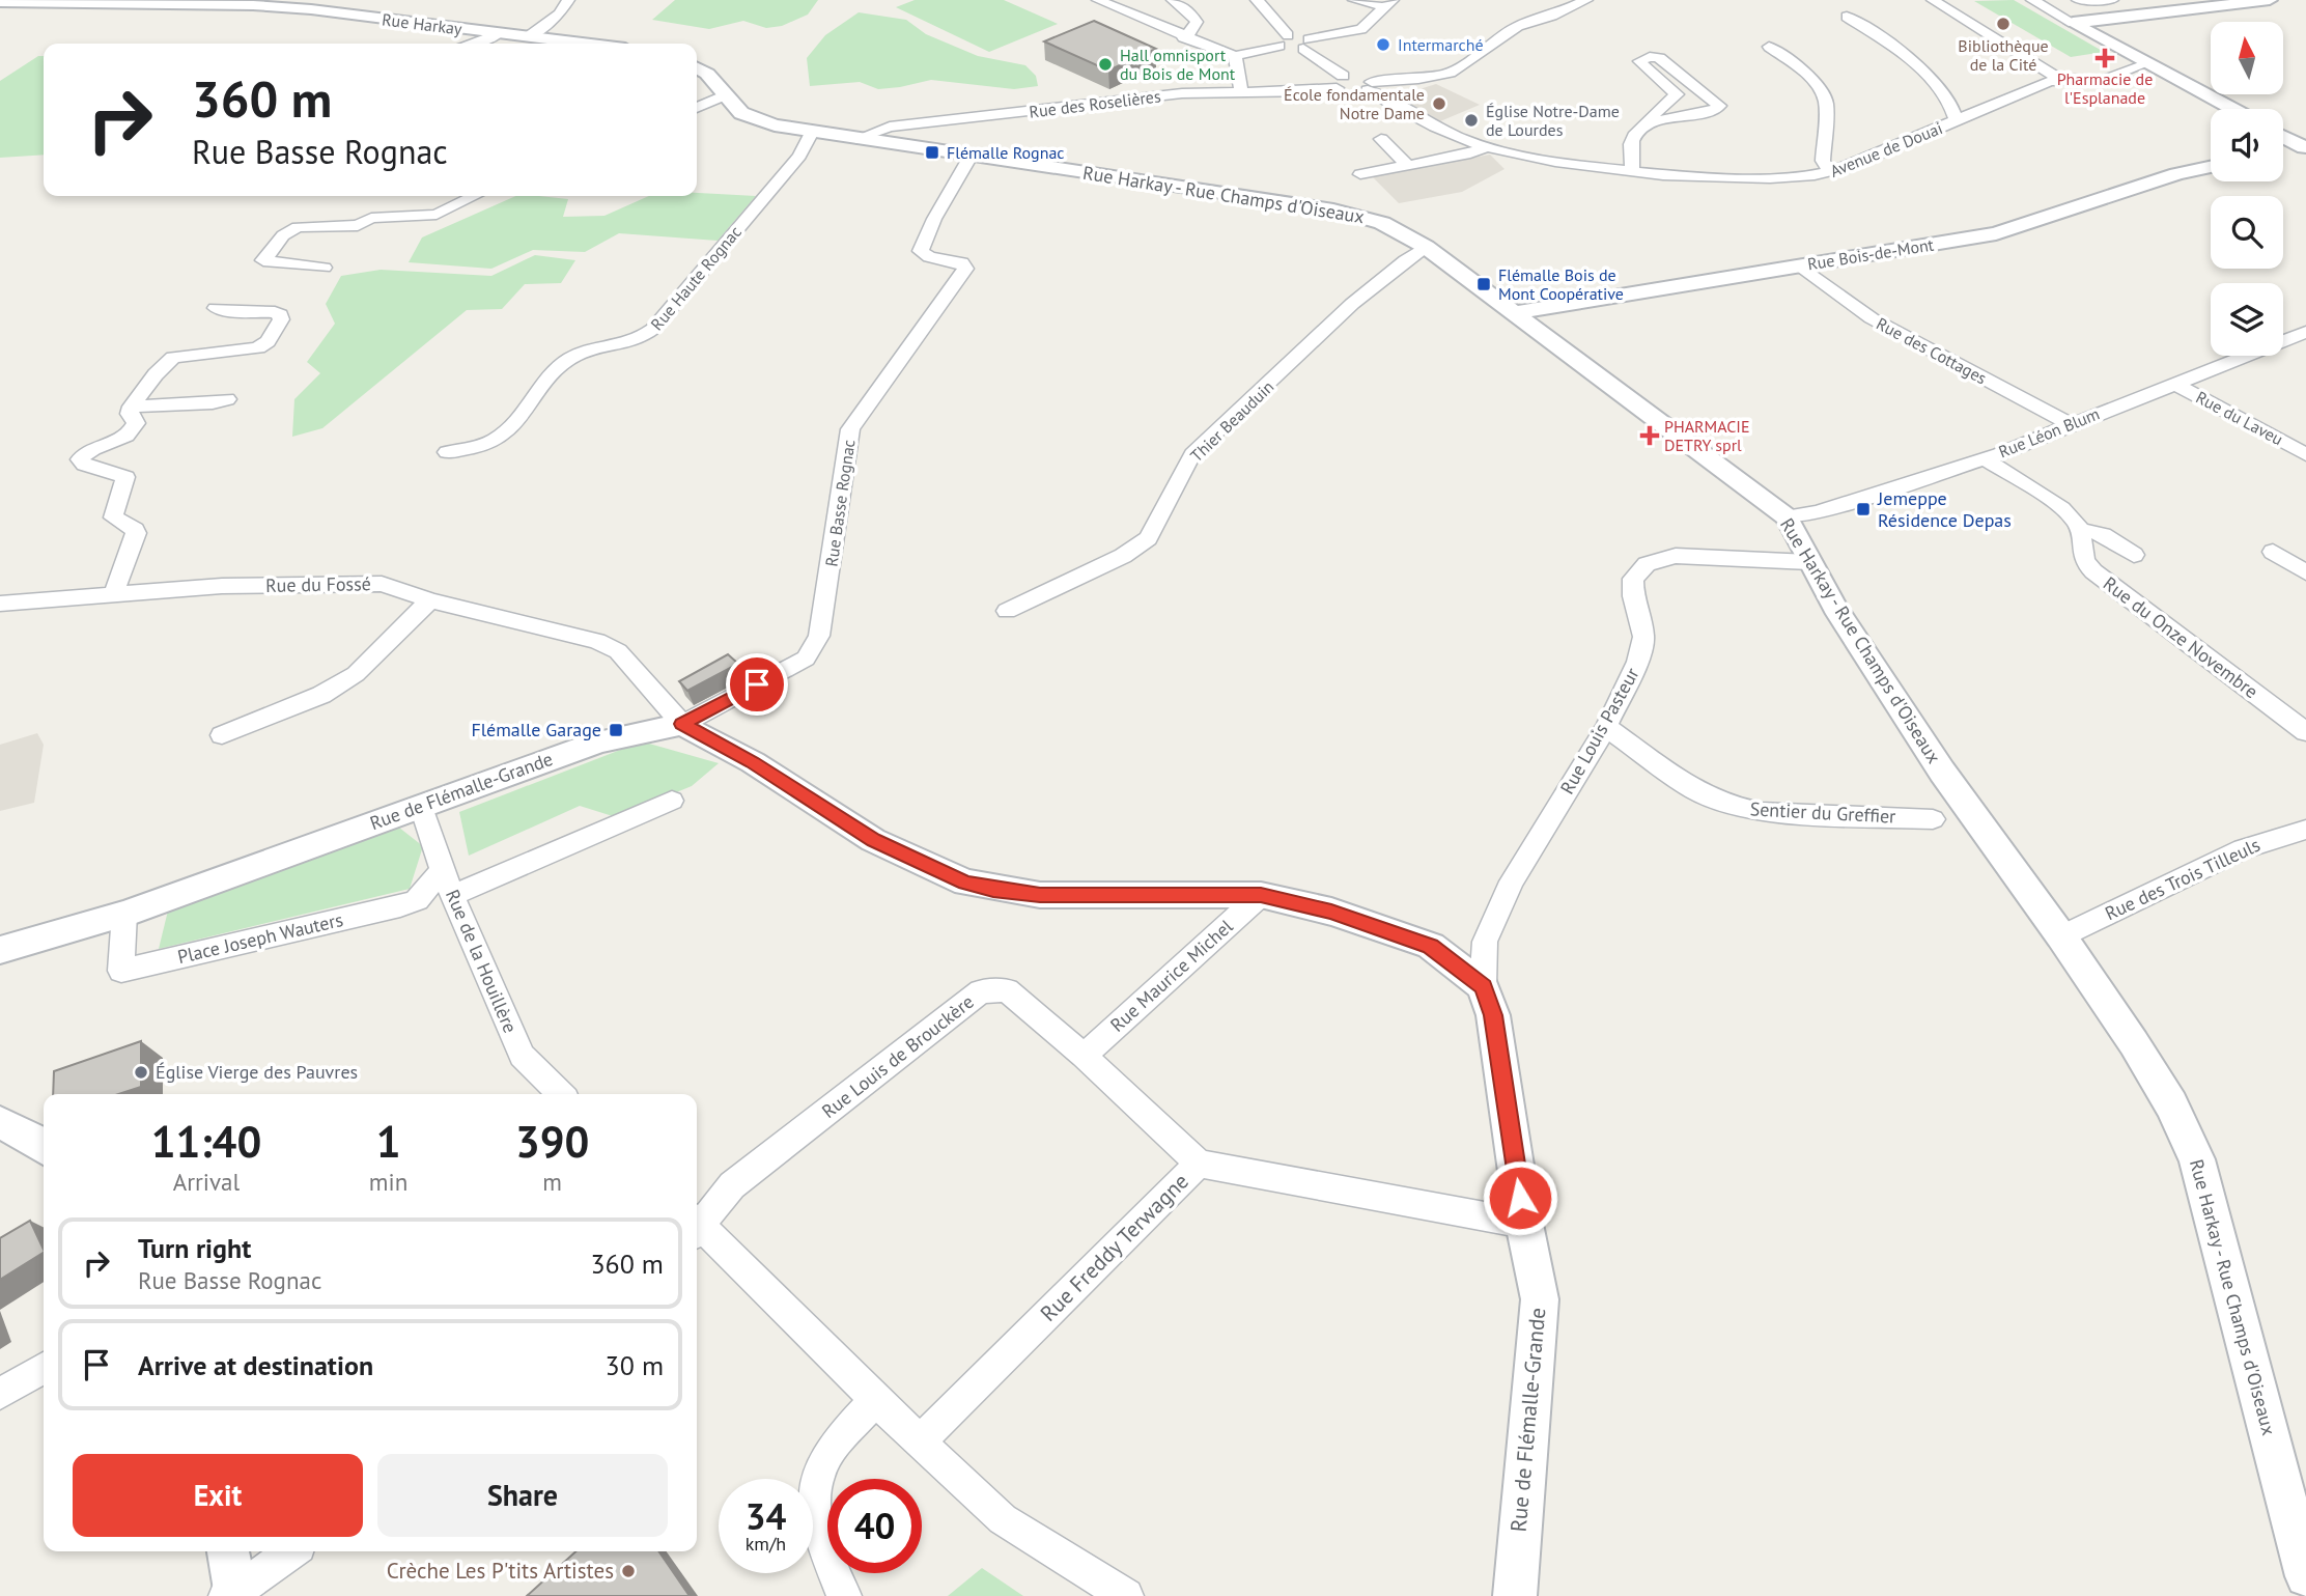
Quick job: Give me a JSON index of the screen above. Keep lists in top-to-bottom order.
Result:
{
  "streets": {
    "street": [
      "Rue Harkay",
      "Rue des Roselières",
      "Avenue de Douai",
      "Rue Harkay - Rue Champs d'Oiseaux",
      "Rue Bois-de-Mont",
      "Rue Haute Rognac",
      "Rue des Cottages",
      "Rue du Laveu",
      "Thier Beauduin",
      "Rue Léon Blum",
      "Rue Basse Rognac",
      "Rue du Fossé",
      "Rue du Onze Novembre",
      "Rue Louis Pasteur",
      "Rue de Flémalle-Grande",
      "Sentier du Greffier",
      "Rue des Trois Tilleuls",
      "Place Joseph Wauters",
      "Rue de la Houillère",
      "Rue Maurice Michel",
      "Rue Louis de Brouckère",
      "Rue Freddy Terwagne"
    ]
  },
  "crossings": [
    ["Rue des Roselières", "Avenue de Douai"],
    ["Rue des Roselières", "Rue Harkay - Rue Champs d'Oiseaux"],
    ["Rue Harkay - Rue Champs d'Oiseaux", "Rue Bois-de-Mont"],
    ["Rue Harkay - Rue Champs d'Oiseaux", "Rue Haute Rognac"],
    ["Rue Harkay - Rue Champs d'Oiseaux", "Thier Beauduin"],
    ["Rue Harkay - Rue Champs d'Oiseaux", "Rue Léon Blum"],
    ["Rue Harkay - Rue Champs d'Oiseaux", "Rue Basse Rognac"],
    ["Rue Harkay - Rue Champs d'Oiseaux", "Rue Louis Pasteur"],
    ["Rue Harkay - Rue Champs d'Oiseaux", "Rue des Trois Tilleuls"],
    ["Rue Bois-de-Mont", "Rue des Cottages"],
    ["Rue des Cottages", "Rue Léon Blum"],
    ["Rue du Laveu", "Rue Léon Blum"],
    ["Rue Léon Blum", "Rue du Onze Novembre"],
    ["Rue Basse Rognac", "Rue du Fossé"],
    ["Rue Basse Rognac", "Rue de Flémalle-Grande"],
    ["Rue du Fossé", "Rue de Flémalle-Grande"],
    ["Rue Louis Pasteur", "Rue de Flémalle-Grande"],
    ["Rue Louis Pasteur", "Sentier du Greffier"],
    ["Rue de Flémalle-Grande", "Place Joseph Wauters"],
    ["Rue de Flémalle-Grande", "Rue de la Houillère"],
    ["Rue de Flémalle-Grande", "Rue Freddy Terwagne"],
    ["Place Joseph Wauters", "Rue de la Houillère"],
    ["Rue Maurice Michel", "Rue Louis de Brouckère"],
    ["Rue Louis de Brouckère", "Rue Freddy Terwagne"]
  ],
  "places": {
    "other": [
      "Bibliothèque de la Cité",
      "Intermarché",
      "Hall omnisport du Bois de Mont",
      "École fondamentale Notre Dame",
      "Église Notre-Dame de Lourdes",
      "Église Vierge des Pauvres",
      "Crèche Les P'tits Artistes"
    ],
    "health": ["Pharmacie de l'Esplanade", "PHARMACIE DETRY sprl"],
    "transit": [
      "Flémalle Rognac",
      "Flémalle Bois de Mont Coopérative",
      "Jemeppe Résidence Depas",
      "Flémalle Garage"
    ]
  },
  "north": "top",
  "page": {
    "turn": ["360 m", "Rue Basse Rognac"],
    "eta": [
      "11:40",
      "Arrival",
      "1",
      "min",
      "390",
      "m"
    ],
    "list": [
      {
        "name": "Turn right",
        "note": "Rue Basse Rognac",
        "value": "360 m"
      },
      {
        "name": "Arrive at destination",
        "value": "30 m"
      }
    ],
    "buttons": ["Exit", "Share"],
    "speed": "34 km/h",
    "limit": "40"
  }
}
